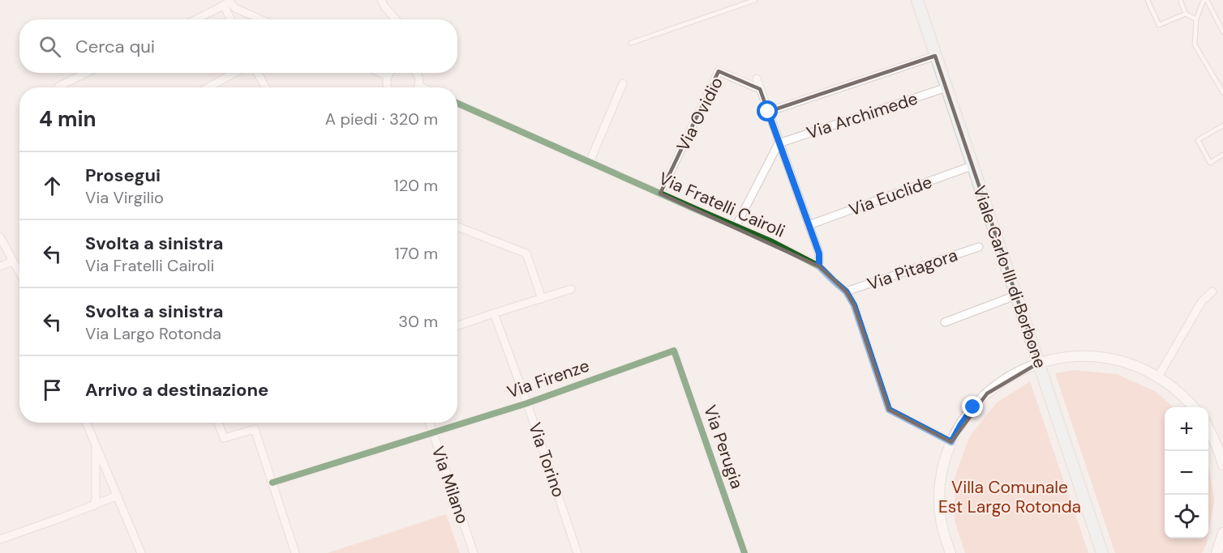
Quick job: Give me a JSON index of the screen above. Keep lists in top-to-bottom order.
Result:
{
  "streets": {
    "main road": ["Viale Carlo III di Borbone"],
    "street": [
      "Via Ovidio",
      "Via Archimede",
      "Via Euclide",
      "Via Fratelli Cairoli",
      "Via Pitagora",
      "Via Firenze",
      "Via Perugia",
      "Via Torino",
      "Via Milano"
    ]
  },
  "crossings": [
    ["Via Ovidio", "Via Fratelli Cairoli"],
    ["Via Archimede", "Viale Carlo III di Borbone"],
    ["Via Euclide", "Viale Carlo III di Borbone"],
    ["Via Fratelli Cairoli", "Via Pitagora"],
    ["Via Firenze", "Via Perugia"],
    ["Via Firenze", "Via Torino"],
    ["Via Firenze", "Via Milano"]
  ],
  "parks": ["Villa Comunale Est Largo Rotonda"],
  "page": {
    "search": "Cerca qui",
    "heading": ["4 min", "A piedi · 320 m"],
    "list": [
      ["Prosegui", "Via Virgilio", "120 m"],
      ["Svolta a sinistra", "Via Fratelli Cairoli", "170 m"],
      ["Svolta a sinistra", "Via Largo Rotonda", "30 m"],
      "Arrivo a destinazione"
    ],
    "map_buttons": ["+", "−"]
  }
}
